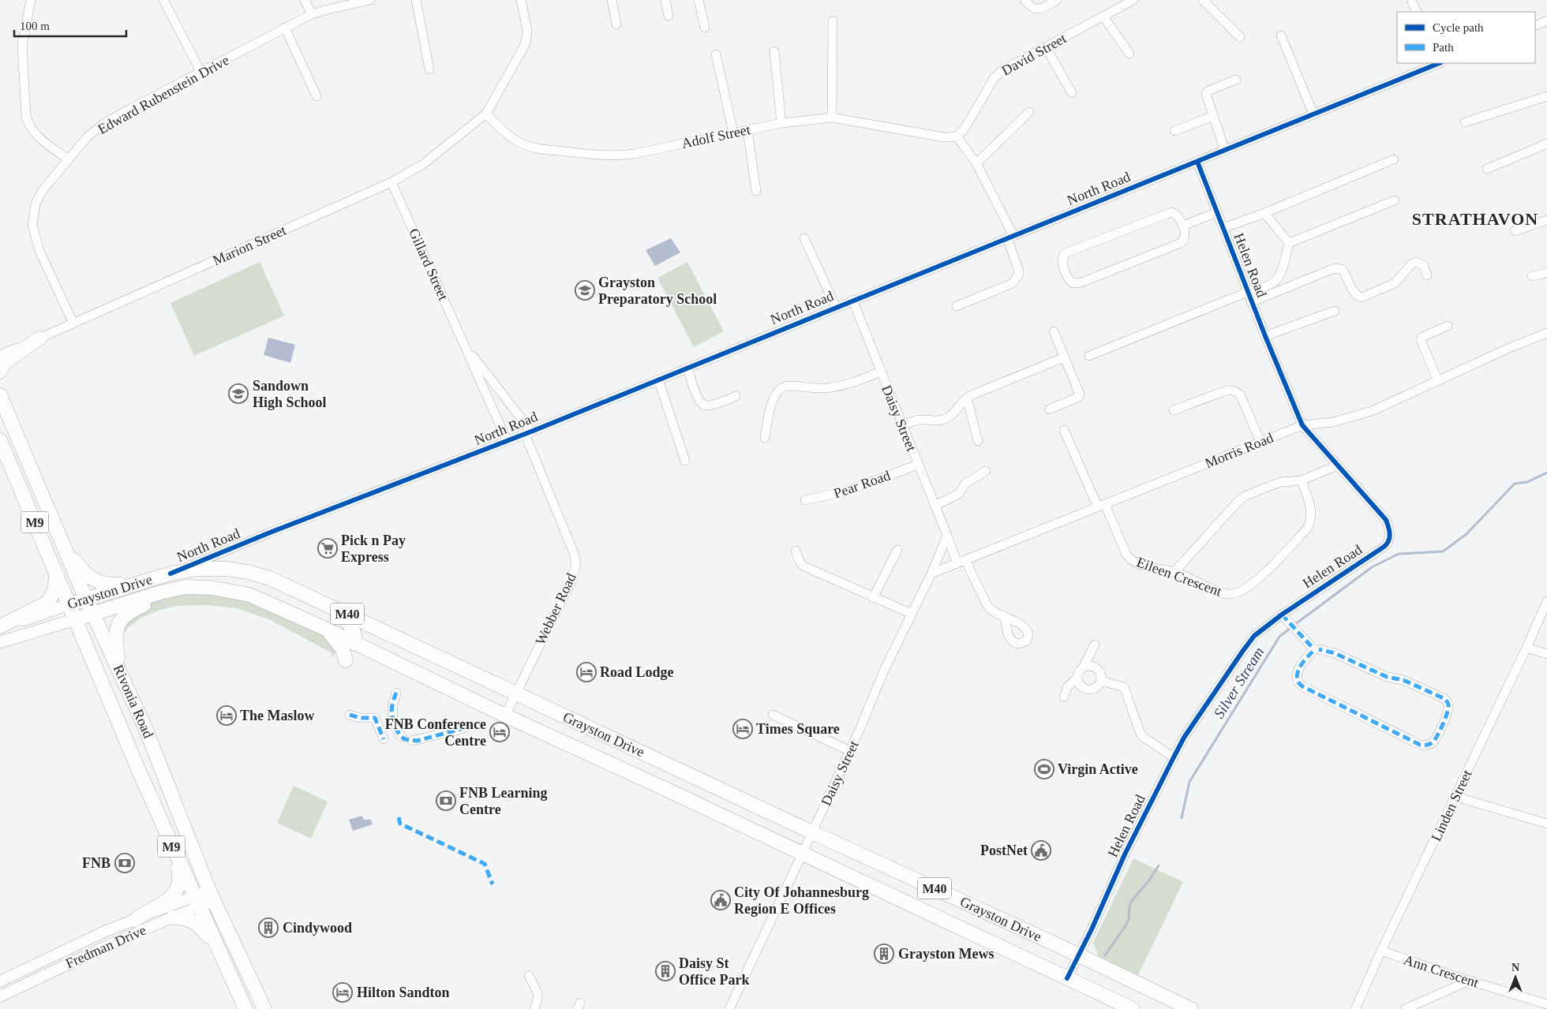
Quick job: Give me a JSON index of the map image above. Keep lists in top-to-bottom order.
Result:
{
  "streets": {
    "main road": [
      "M9",
      "Grayston Drive",
      "M40",
      "Rivonia Road"
    ],
    "street": [
      "David Street",
      "Edward Rubenstein Drive",
      "Adolf Street",
      "North Road",
      "Marion Street",
      "Gillard Street",
      "Helen Road",
      "Daisy Street",
      "Morris Road",
      "Pear Road",
      "Eileen Crescent",
      "Webber Road",
      "Linden Street",
      "Fredman Drive",
      "Ann Crescent"
    ]
  },
  "crossings": [
    ["David Street", "Adolf Street"],
    ["Edward Rubenstein Drive", "Marion Street"],
    ["Adolf Street", "Marion Street"],
    ["North Road", "Gillard Street"],
    ["North Road", "Helen Road"],
    ["North Road", "Daisy Street"],
    ["North Road", "Grayston Drive"],
    ["North Road", "Webber Road"],
    ["Marion Street", "Gillard Street"],
    ["Gillard Street", "Webber Road"],
    ["Helen Road", "Morris Road"],
    ["Helen Road", "Grayston Drive"],
    ["Daisy Street", "Morris Road"],
    ["Daisy Street", "Pear Road"],
    ["Daisy Street", "Grayston Drive"],
    ["Morris Road", "Eileen Crescent"],
    ["Grayston Drive", "Webber Road"],
    ["Grayston Drive", "Rivonia Road"],
    ["Rivonia Road", "Fredman Drive"],
    ["Linden Street", "Ann Crescent"]
  ],
  "districts": ["STRATHAVON"],
  "water": ["Silver Stream"],
  "places": {
    "school or university": ["Grayston Preparatory School", "Sandown High School"],
    "supermarket": ["Pick n Pay Express"],
    "hotel": [
      "Road Lodge",
      "The Maslow",
      "Times Square",
      "FNB Conference Centre",
      "Hilton Sandton"
    ],
    "sports": ["Virgin Active"],
    "bank": ["FNB Learning Centre", "FNB"],
    "public building": ["PostNet", "City Of Johannesburg Region E Offices"],
    "building": ["Cindywood", "Grayston Mews", "Daisy St Office Park"]
  },
  "legend": ["Cycle path", "Path"],
  "scale_bar": "100 m",
  "north": "top"
}
